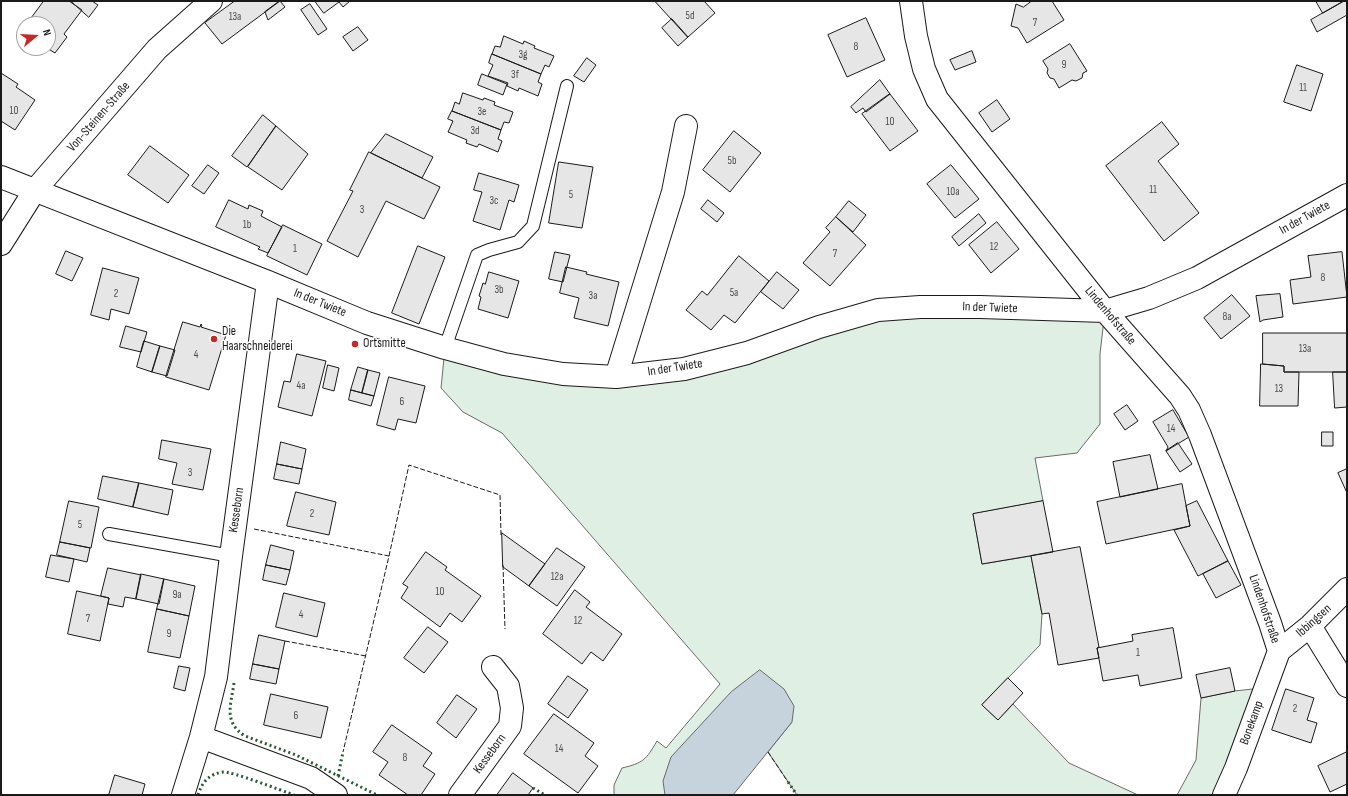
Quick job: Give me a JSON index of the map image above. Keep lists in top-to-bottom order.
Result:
{
  "streets": {
    "street": [
      "Von-Steinen-Straße",
      "In der Twiete",
      "Lindenhofstraße",
      "Kesseborn",
      "Ibbingsen",
      "Bonekamp"
    ]
  },
  "crossings": [
    ["Von-Steinen-Straße", "In der Twiete"],
    ["In der Twiete", "Lindenhofstraße"],
    ["In der Twiete", "Kesseborn"],
    ["Lindenhofstraße", "Ibbingsen"],
    ["Lindenhofstraße", "Bonekamp"],
    ["Ibbingsen", "Bonekamp"]
  ],
  "places": ["Die Haarschneiderei", "Ortsmitte"],
  "house_numbers": [
    "5d",
    "13a",
    "7",
    "8",
    "3g",
    "9",
    "3f",
    "11",
    "10",
    "3e",
    "10",
    "3d",
    "5b",
    "11",
    "10a",
    "5",
    "3c",
    "3",
    "1b",
    "12",
    "1",
    "7",
    "8",
    "3b",
    "5a",
    "2",
    "3a",
    "8a",
    "13a",
    "4",
    "4a",
    "13",
    "6",
    "14",
    "3",
    "2",
    "5",
    "12a",
    "10",
    "9a",
    "4",
    "7",
    "12",
    "9",
    "1",
    "2",
    "6",
    "14",
    "8"
  ],
  "north": "right"
}
